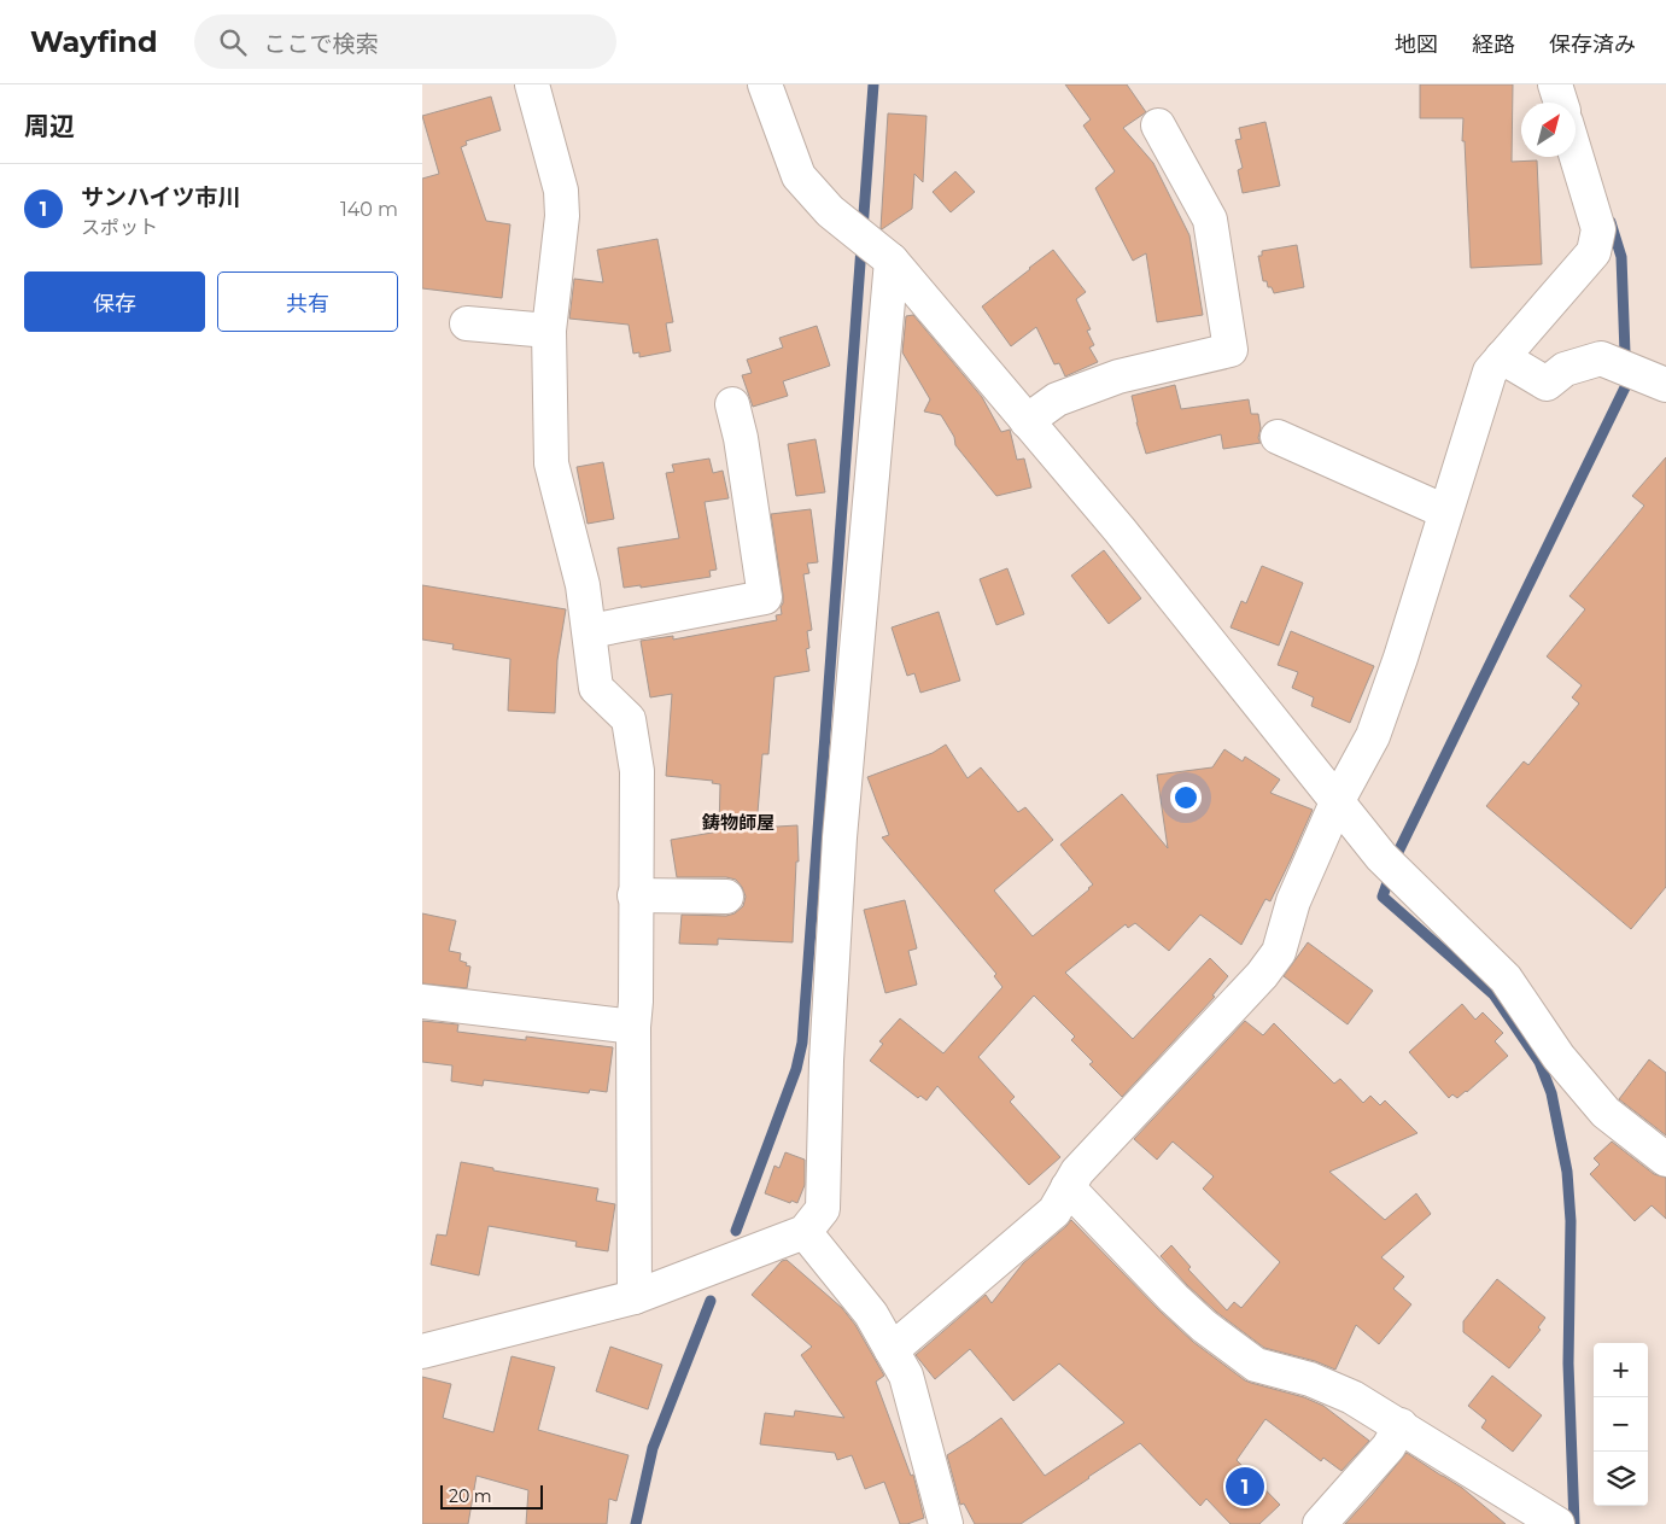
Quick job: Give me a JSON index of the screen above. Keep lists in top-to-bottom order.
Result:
{
  "districts": ["鋳物師屋"],
  "scale_bar": "20 m",
  "north": "top right",
  "page": {
    "header": "Wayfind",
    "search": "ここで検索",
    "nav": ["地図", "経路", "保存済み"],
    "heading": "周辺",
    "list": [
      {
        "mark": "1",
        "name": "サンハイツ市川",
        "note": "スポット",
        "value": "140 m"
      }
    ],
    "buttons": ["保存", "共有"],
    "map_buttons": ["+", "−"],
    "pins": "1",
    "scale": "20 m"
  }
}
